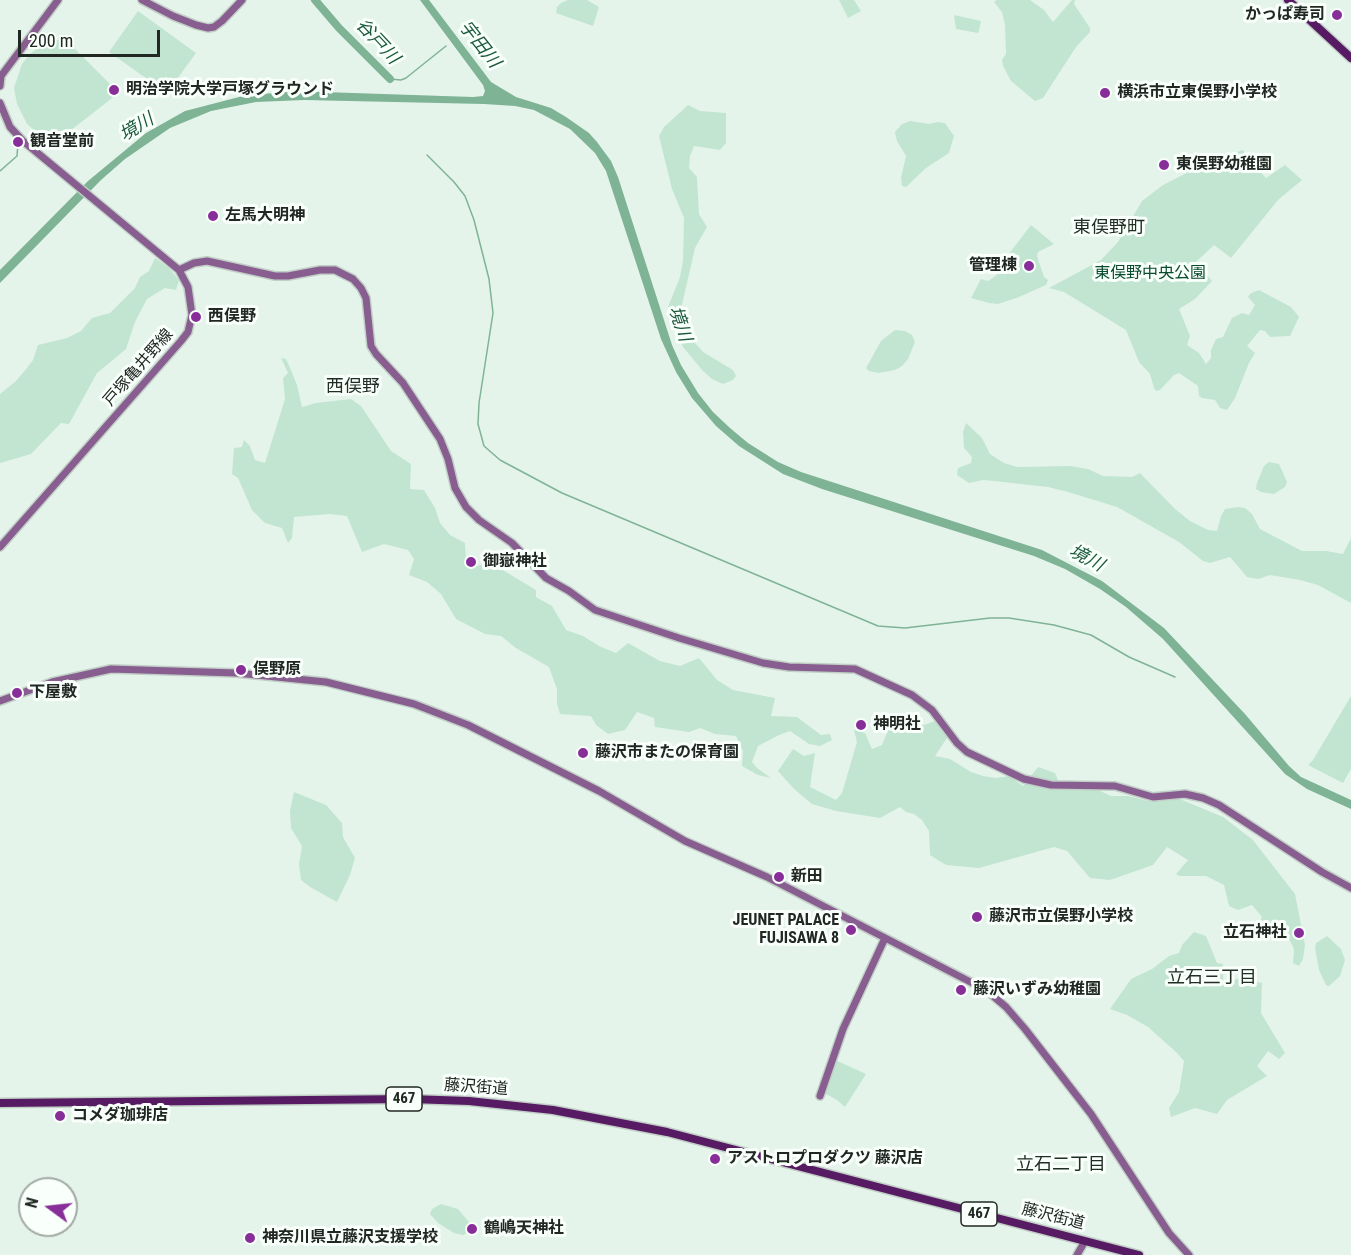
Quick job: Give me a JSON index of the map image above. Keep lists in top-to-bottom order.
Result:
{
  "streets": {
    "highway": ["藤沢街道", "467"],
    "street": ["戸塚亀井野線"]
  },
  "districts": [
    "東俣野町",
    "西俣野",
    "立石三丁目",
    "立石二丁目"
  ],
  "water": ["谷戸川", "宇田川", "境川"],
  "parks": ["東俣野中央公園"],
  "places": [
    "かっぱ寿司",
    "明治学院大学戸塚グラウンド",
    "横浜市立東俣野小学校",
    "観音堂前",
    "東俣野幼稚園",
    "左馬大明神",
    "管理棟",
    "西俣野",
    "御嶽神社",
    "俣野原",
    "下屋敷",
    "神明社",
    "藤沢市またの保育園",
    "新田",
    "藤沢市立俣野小学校",
    "JEUNET PALACE FUJISAWA 8",
    "立石神社",
    "藤沢いずみ幼稚園",
    "コメダ珈琲店",
    "アストロプロダクツ 藤沢店",
    "鶴嶋天神社",
    "神奈川県立藤沢支援学校"
  ],
  "scale_bar": "200 m",
  "north": "left"
}
